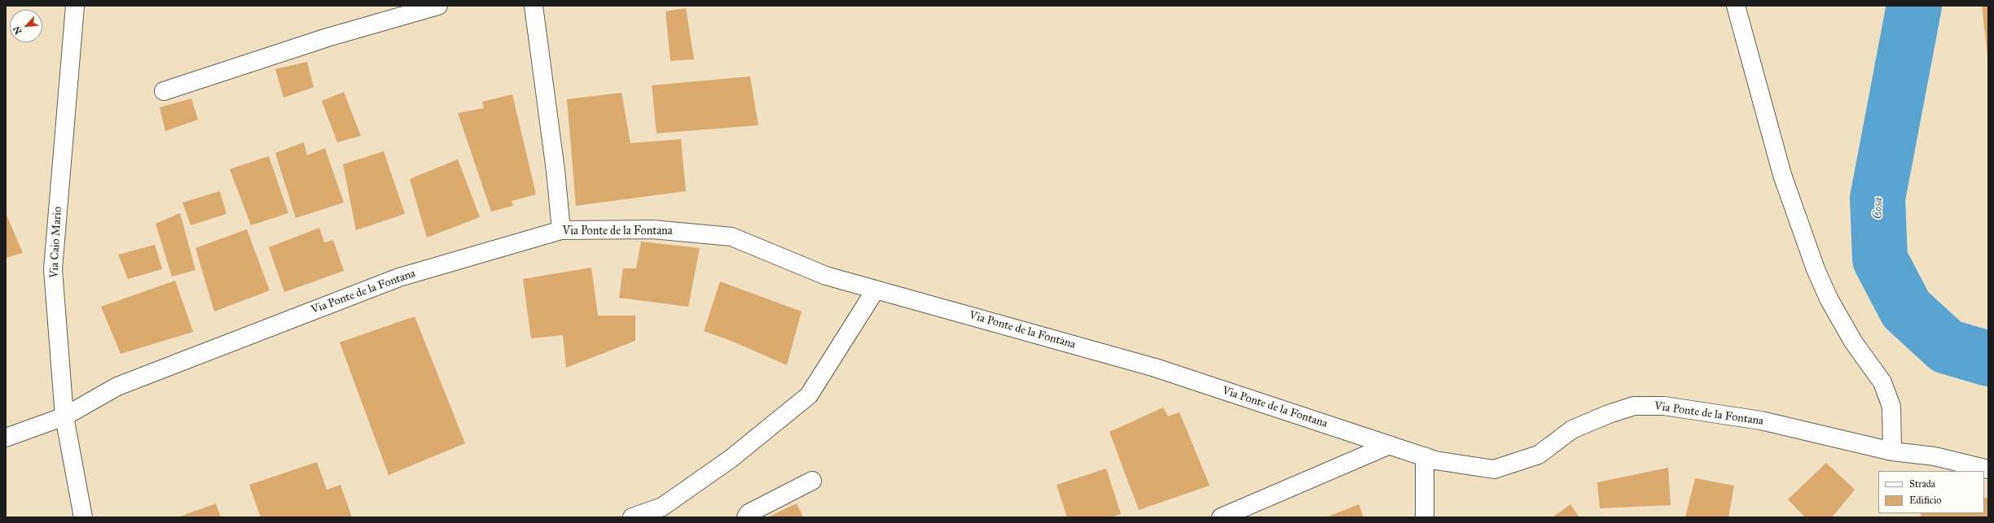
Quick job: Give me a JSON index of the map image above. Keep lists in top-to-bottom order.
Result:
{
  "streets": {
    "street": ["Via Ponte de la Fontana", "Via Caio Mario"]
  },
  "crossings": [
    ["Via Ponte de la Fontana", "Via Caio Mario"]
  ],
  "water": ["Cosa"],
  "legend": ["Strada", "Edificio"],
  "north": "bottom left"
}
